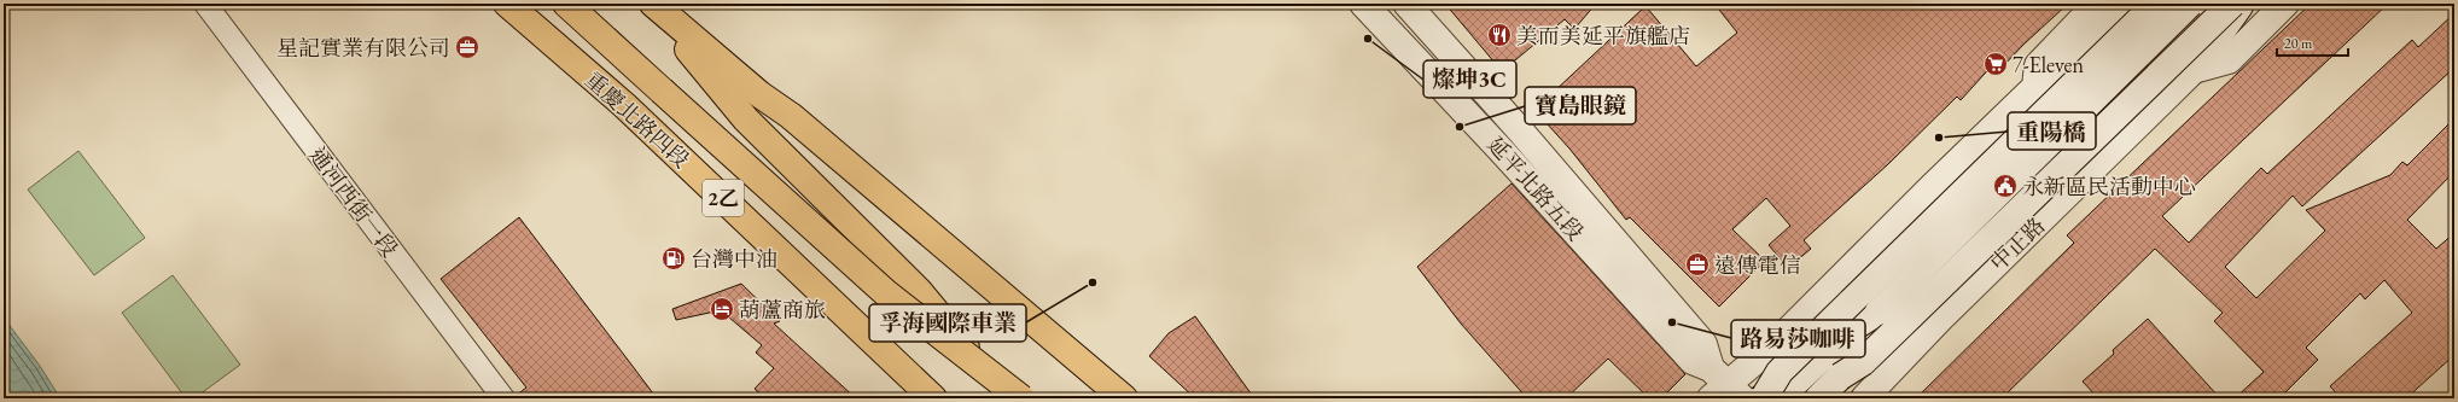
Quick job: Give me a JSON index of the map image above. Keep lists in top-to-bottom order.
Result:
{
  "streets": {
    "main road": ["重慶北路四段", "2乙"],
    "street": ["延平北路五段", "通河西街一段", "中正路"]
  },
  "places": {
    "restaurant": ["美而美延平旗艦店"],
    "other": [
      "燦坤3C",
      "寶島眼鏡",
      "重陽橋",
      "孚海國際車業",
      "路易莎咖啡"
    ],
    "office": ["星記實業有限公司", "遠傳電信"],
    "supermarket": ["7-Eleven"],
    "public building": ["永新區民活動中心"],
    "fuel station": ["台灣中油"],
    "hotel": ["葫蘆商旅"]
  },
  "scale_bar": "20 m"
}
